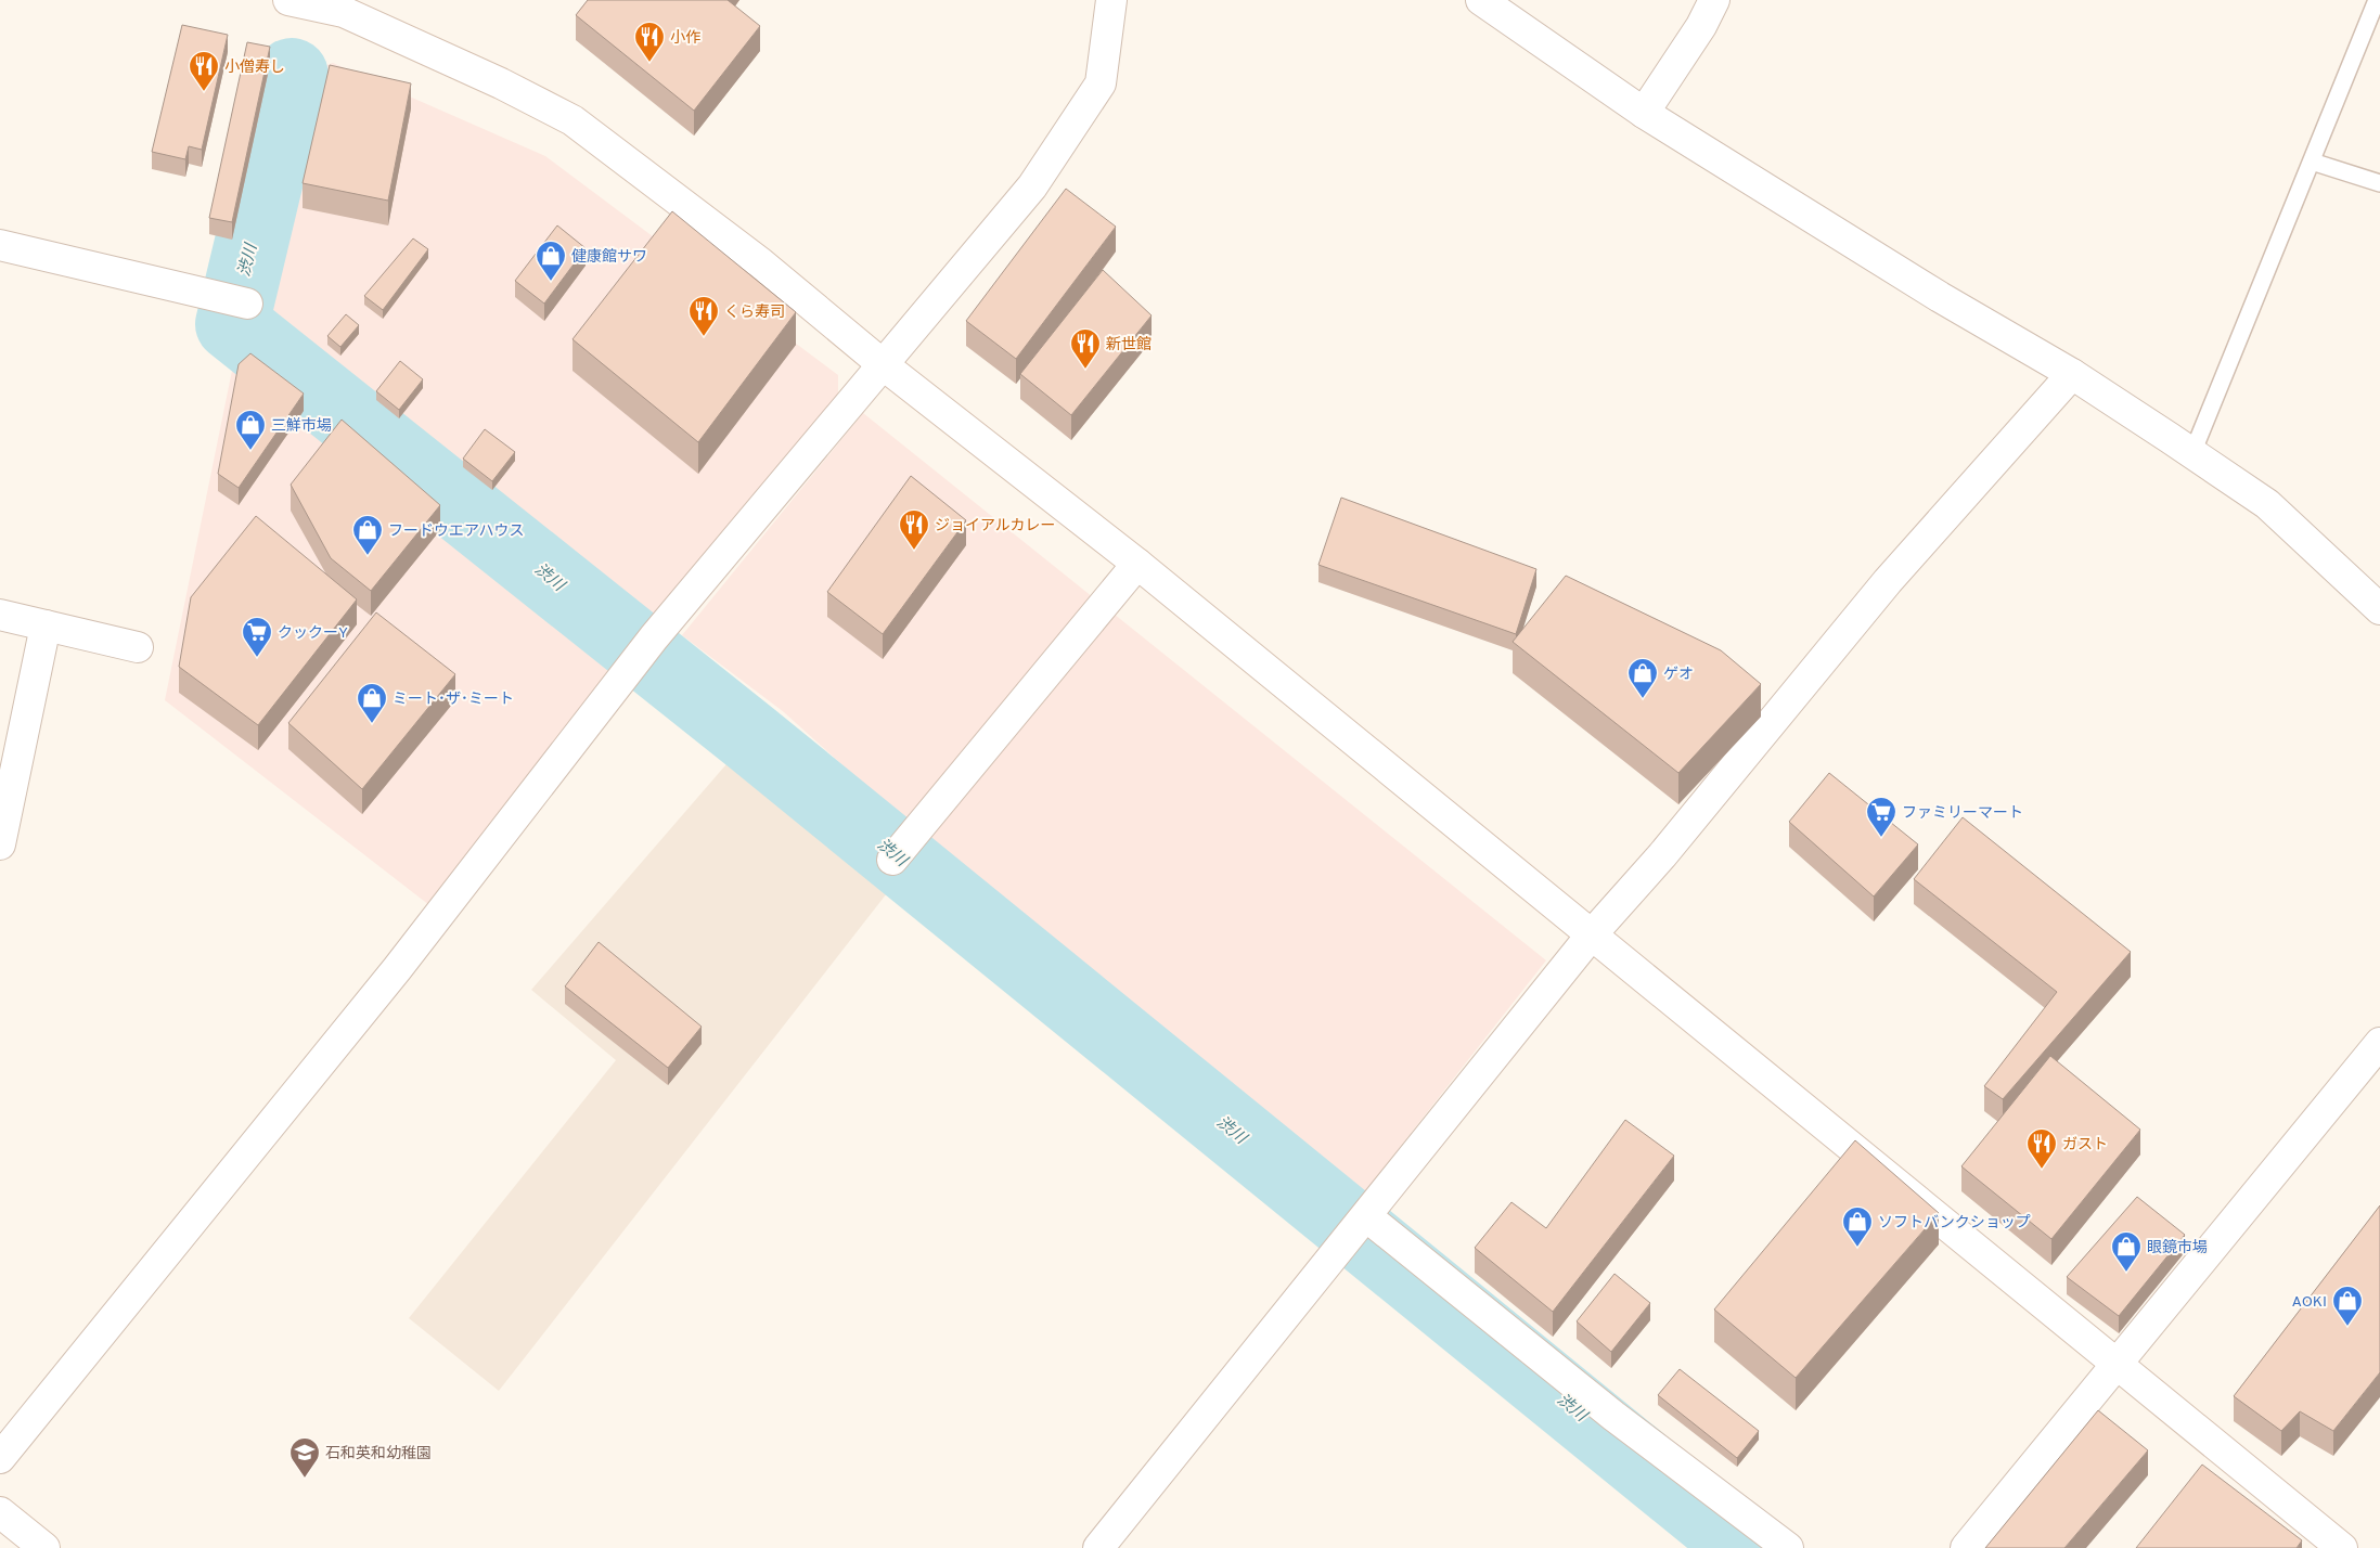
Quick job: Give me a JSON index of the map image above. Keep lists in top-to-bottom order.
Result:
{
  "water": ["渋川"],
  "places": {
    "restaurant": [
      "小作",
      "小僧寿し",
      "くら寿司",
      "新世館",
      "ジョイアルカレー",
      "ガスト"
    ],
    "shop": [
      "健康館サワ",
      "三鮮市場",
      "フードウエアハウス",
      "ゲオ",
      "ミート･ザ･ミート",
      "ソフトバンクショップ",
      "眼鏡市場",
      "AOKI"
    ],
    "supermarket": ["クックーY", "ファミリーマート"],
    "school or university": ["石和英和幼稚園"]
  }
}
